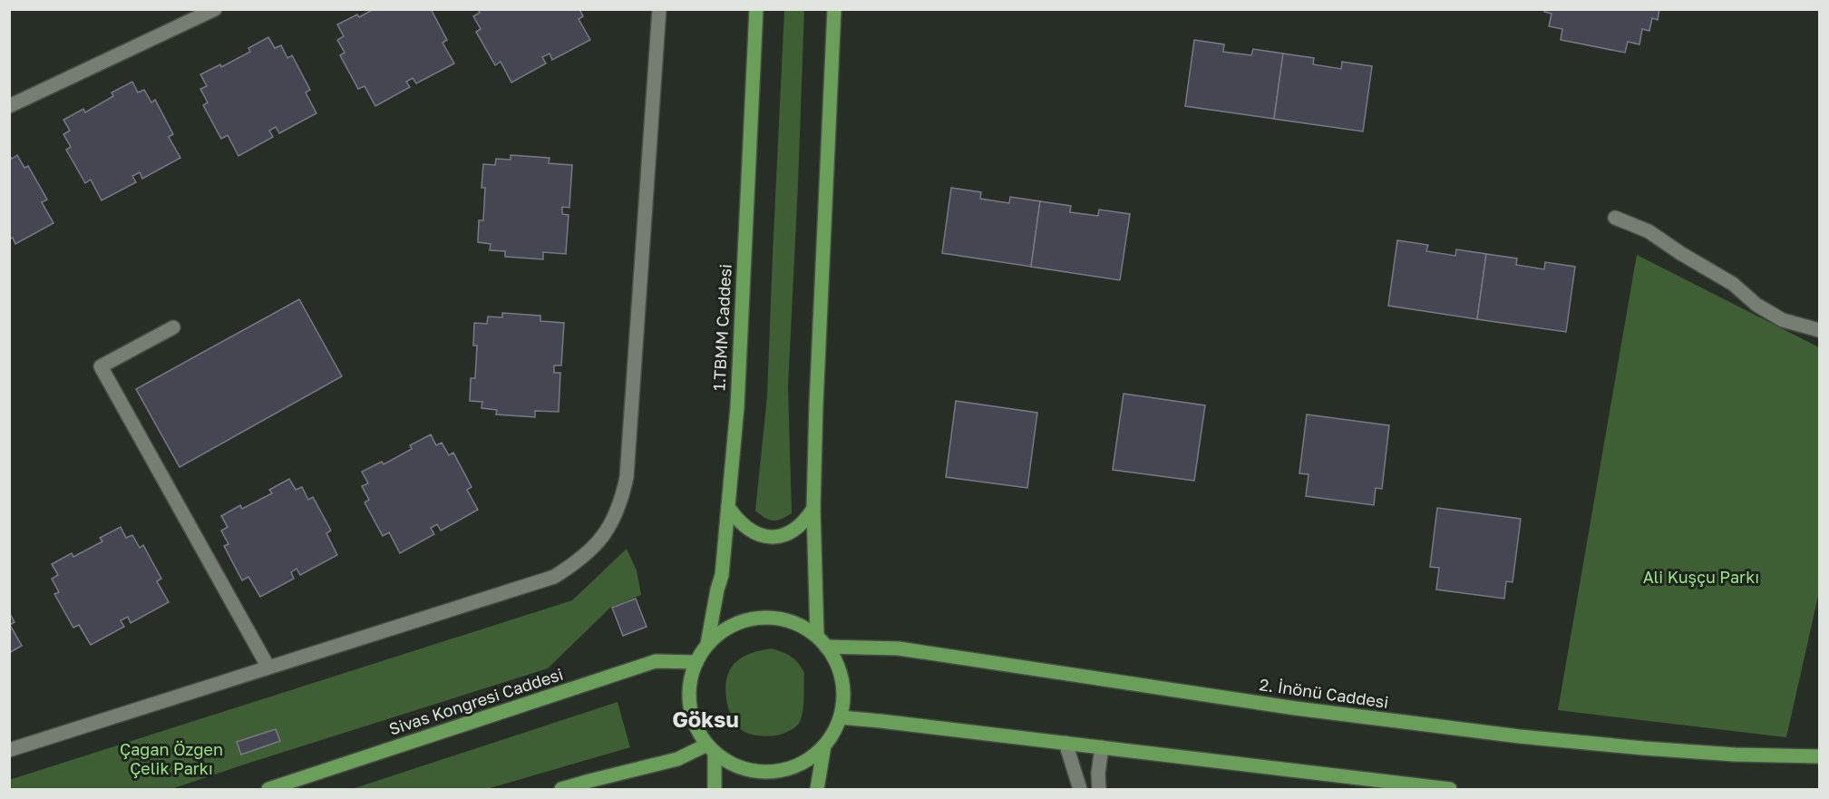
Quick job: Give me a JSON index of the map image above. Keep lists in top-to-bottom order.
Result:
{
  "streets": {
    "main road": ["1.TBMM Caddesi", "2. İnönü Caddesi", "Sivas Kongresi Caddesi"]
  },
  "crossings": [
    ["1.TBMM Caddesi", "2. İnönü Caddesi"],
    ["1.TBMM Caddesi", "Sivas Kongresi Caddesi"],
    ["2. İnönü Caddesi", "Sivas Kongresi Caddesi"]
  ],
  "districts": ["Göksu"],
  "parks": ["Ali Kuşçu Parkı", "Çağan Özgen Çelik Parkı"]
}
